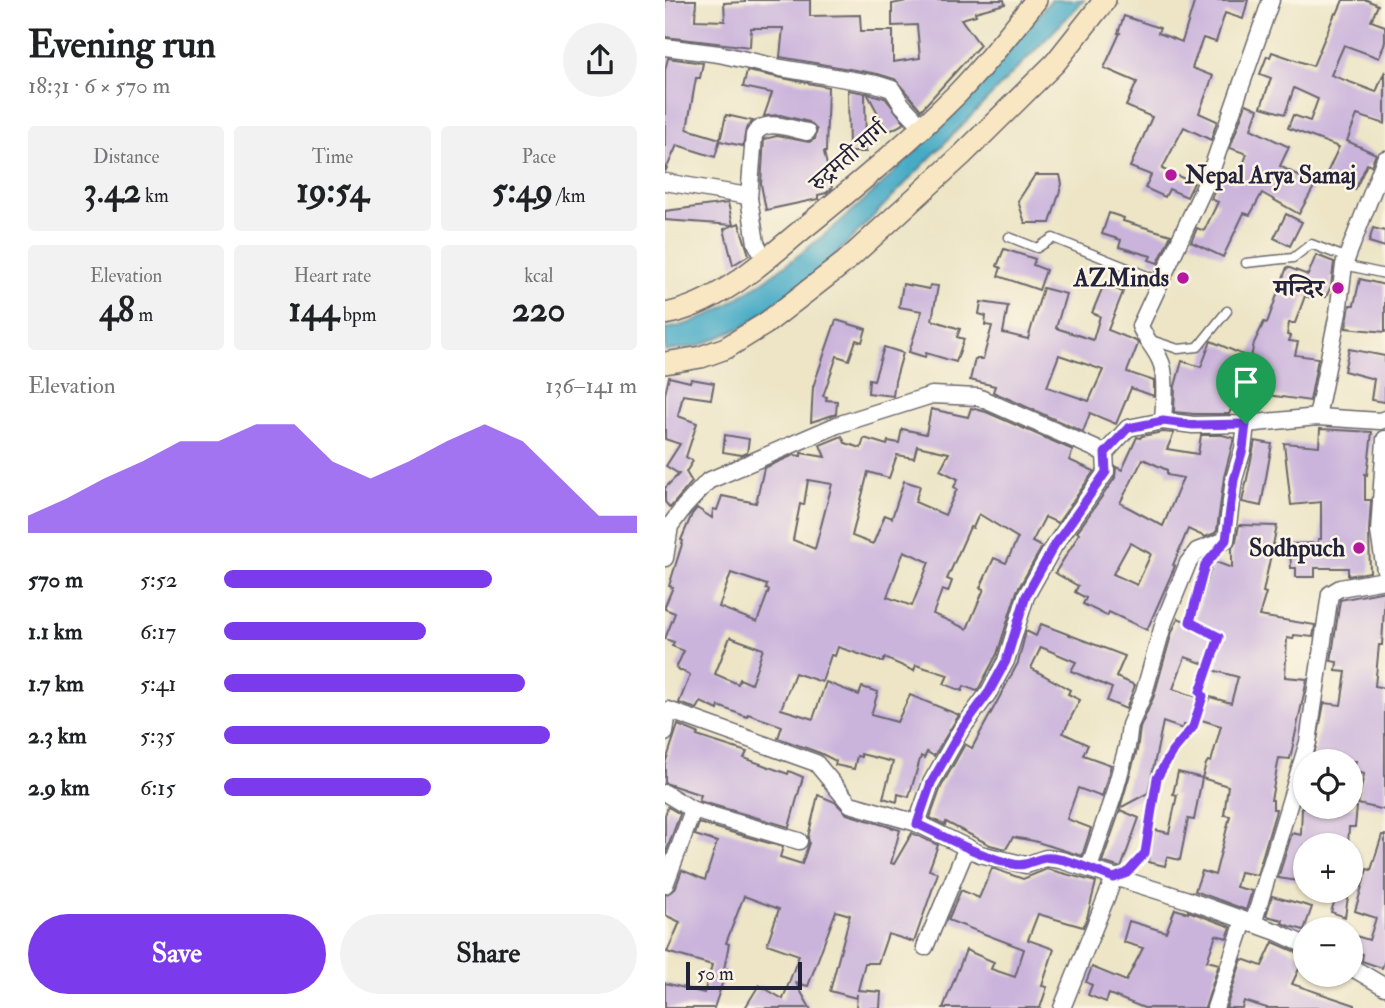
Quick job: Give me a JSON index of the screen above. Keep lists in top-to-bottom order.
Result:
{
  "streets": {
    "street": ["रुद्रमती मार्ग"]
  },
  "places": [
    "Nepal Arya Samaj",
    "AZMinds",
    "मन्दिर",
    "Sodhpuch"
  ],
  "scale_bar": "50 m",
  "page": {
    "heading": ["Evening run", "18:31 · 6 × 570 m"],
    "stats": [
      ["Distance", "3.42 km"],
      ["Time", "19:54"],
      ["Pace", "5:49 /km"],
      ["Elevation", "48 m"],
      ["Heart rate", "144 bpm"],
      ["kcal", "220"]
    ],
    "chart": ["Elevation", "136–141 m"],
    "list": [
      {
        "name": "570 m",
        "note": "5:52"
      },
      {
        "name": "1.1 km",
        "note": "6:17"
      },
      {
        "name": "1.7 km",
        "note": "5:41"
      },
      {
        "name": "2.3 km",
        "note": "5:35"
      },
      {
        "name": "2.9 km",
        "note": "6:15"
      }
    ],
    "map_buttons": ["+", "−"],
    "buttons": ["Save", "Share"],
    "scale": "50 m"
  }
}
